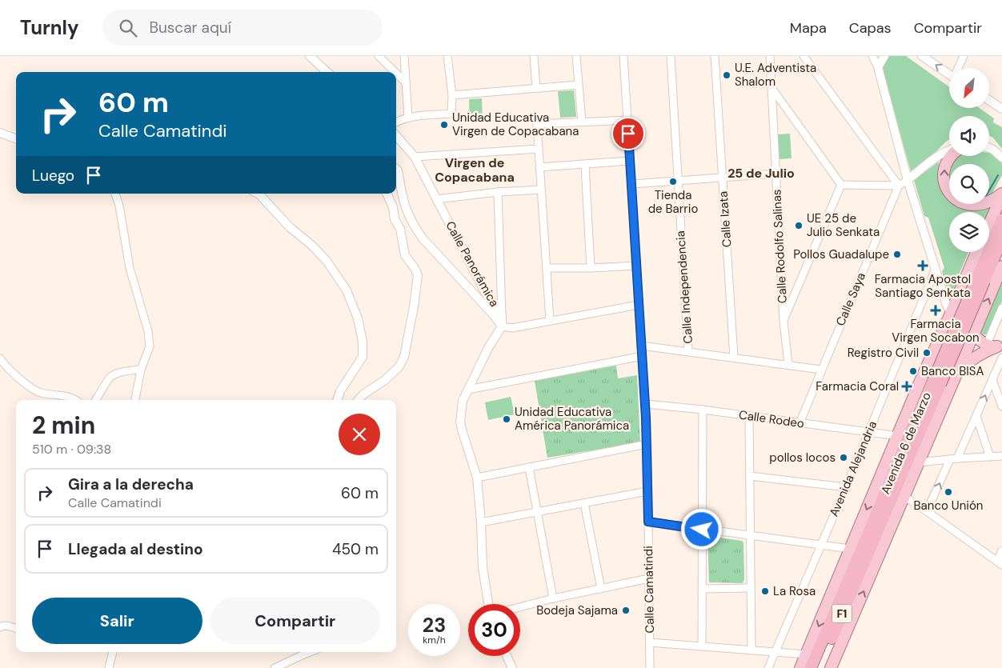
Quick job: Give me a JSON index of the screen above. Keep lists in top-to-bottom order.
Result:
{
  "streets": {
    "highway": ["Avenida 6 de Marzo", "F1"],
    "street": [
      "Calle Izata",
      "Calle Rodolfo Salinas",
      "Calle Panorámica",
      "Calle Independencia",
      "Calle Saya",
      "Calle Rodeo",
      "Avenida Alejandria",
      "Calle Camatindi"
    ]
  },
  "crossings": [
    ["Calle Saya", "Calle Rodeo"],
    ["Calle Rodeo", "Avenida 6 de Marzo"],
    ["Calle Rodeo", "Avenida Alejandria"],
    ["Calle Rodeo", "Calle Camatindi"]
  ],
  "districts": ["Virgen de Copacabana", "25 de Julio"],
  "places": {
    "other": [
      "U.E. Adventista Shalom",
      "Unidad Educativa Virgen de Copacabana",
      "Tienda de Barrio",
      "UE 25 de Julio Senkata",
      "Pollos Guadalupe",
      "Registro Civil",
      "Banco BISA",
      "Unidad Educativa América Panorámica",
      "pollos locos",
      "Banco Unión",
      "La Rosa",
      "Bodeja Sajama"
    ],
    "health": ["Farmacia Apostol Santiago Senkata", "Farmacia Virgen Socabon", "Farmacia Coral"]
  },
  "north": "bottom left",
  "page": {
    "header": "Turnly",
    "search": "Buscar aquí",
    "nav": ["Mapa", "Capas", "Compartir"],
    "turn": ["60 m", "Calle Camatindi"],
    "then": "Luego",
    "heading": ["2 min", "510 m · 09:38"],
    "list": [
      {
        "name": "Gira a la derecha",
        "note": "Calle Camatindi",
        "value": "60 m"
      },
      {
        "name": "Llegada al destino",
        "value": "450 m"
      }
    ],
    "buttons": ["Salir", "Compartir"],
    "speed": "23 km/h",
    "limit": "30"
  }
}
